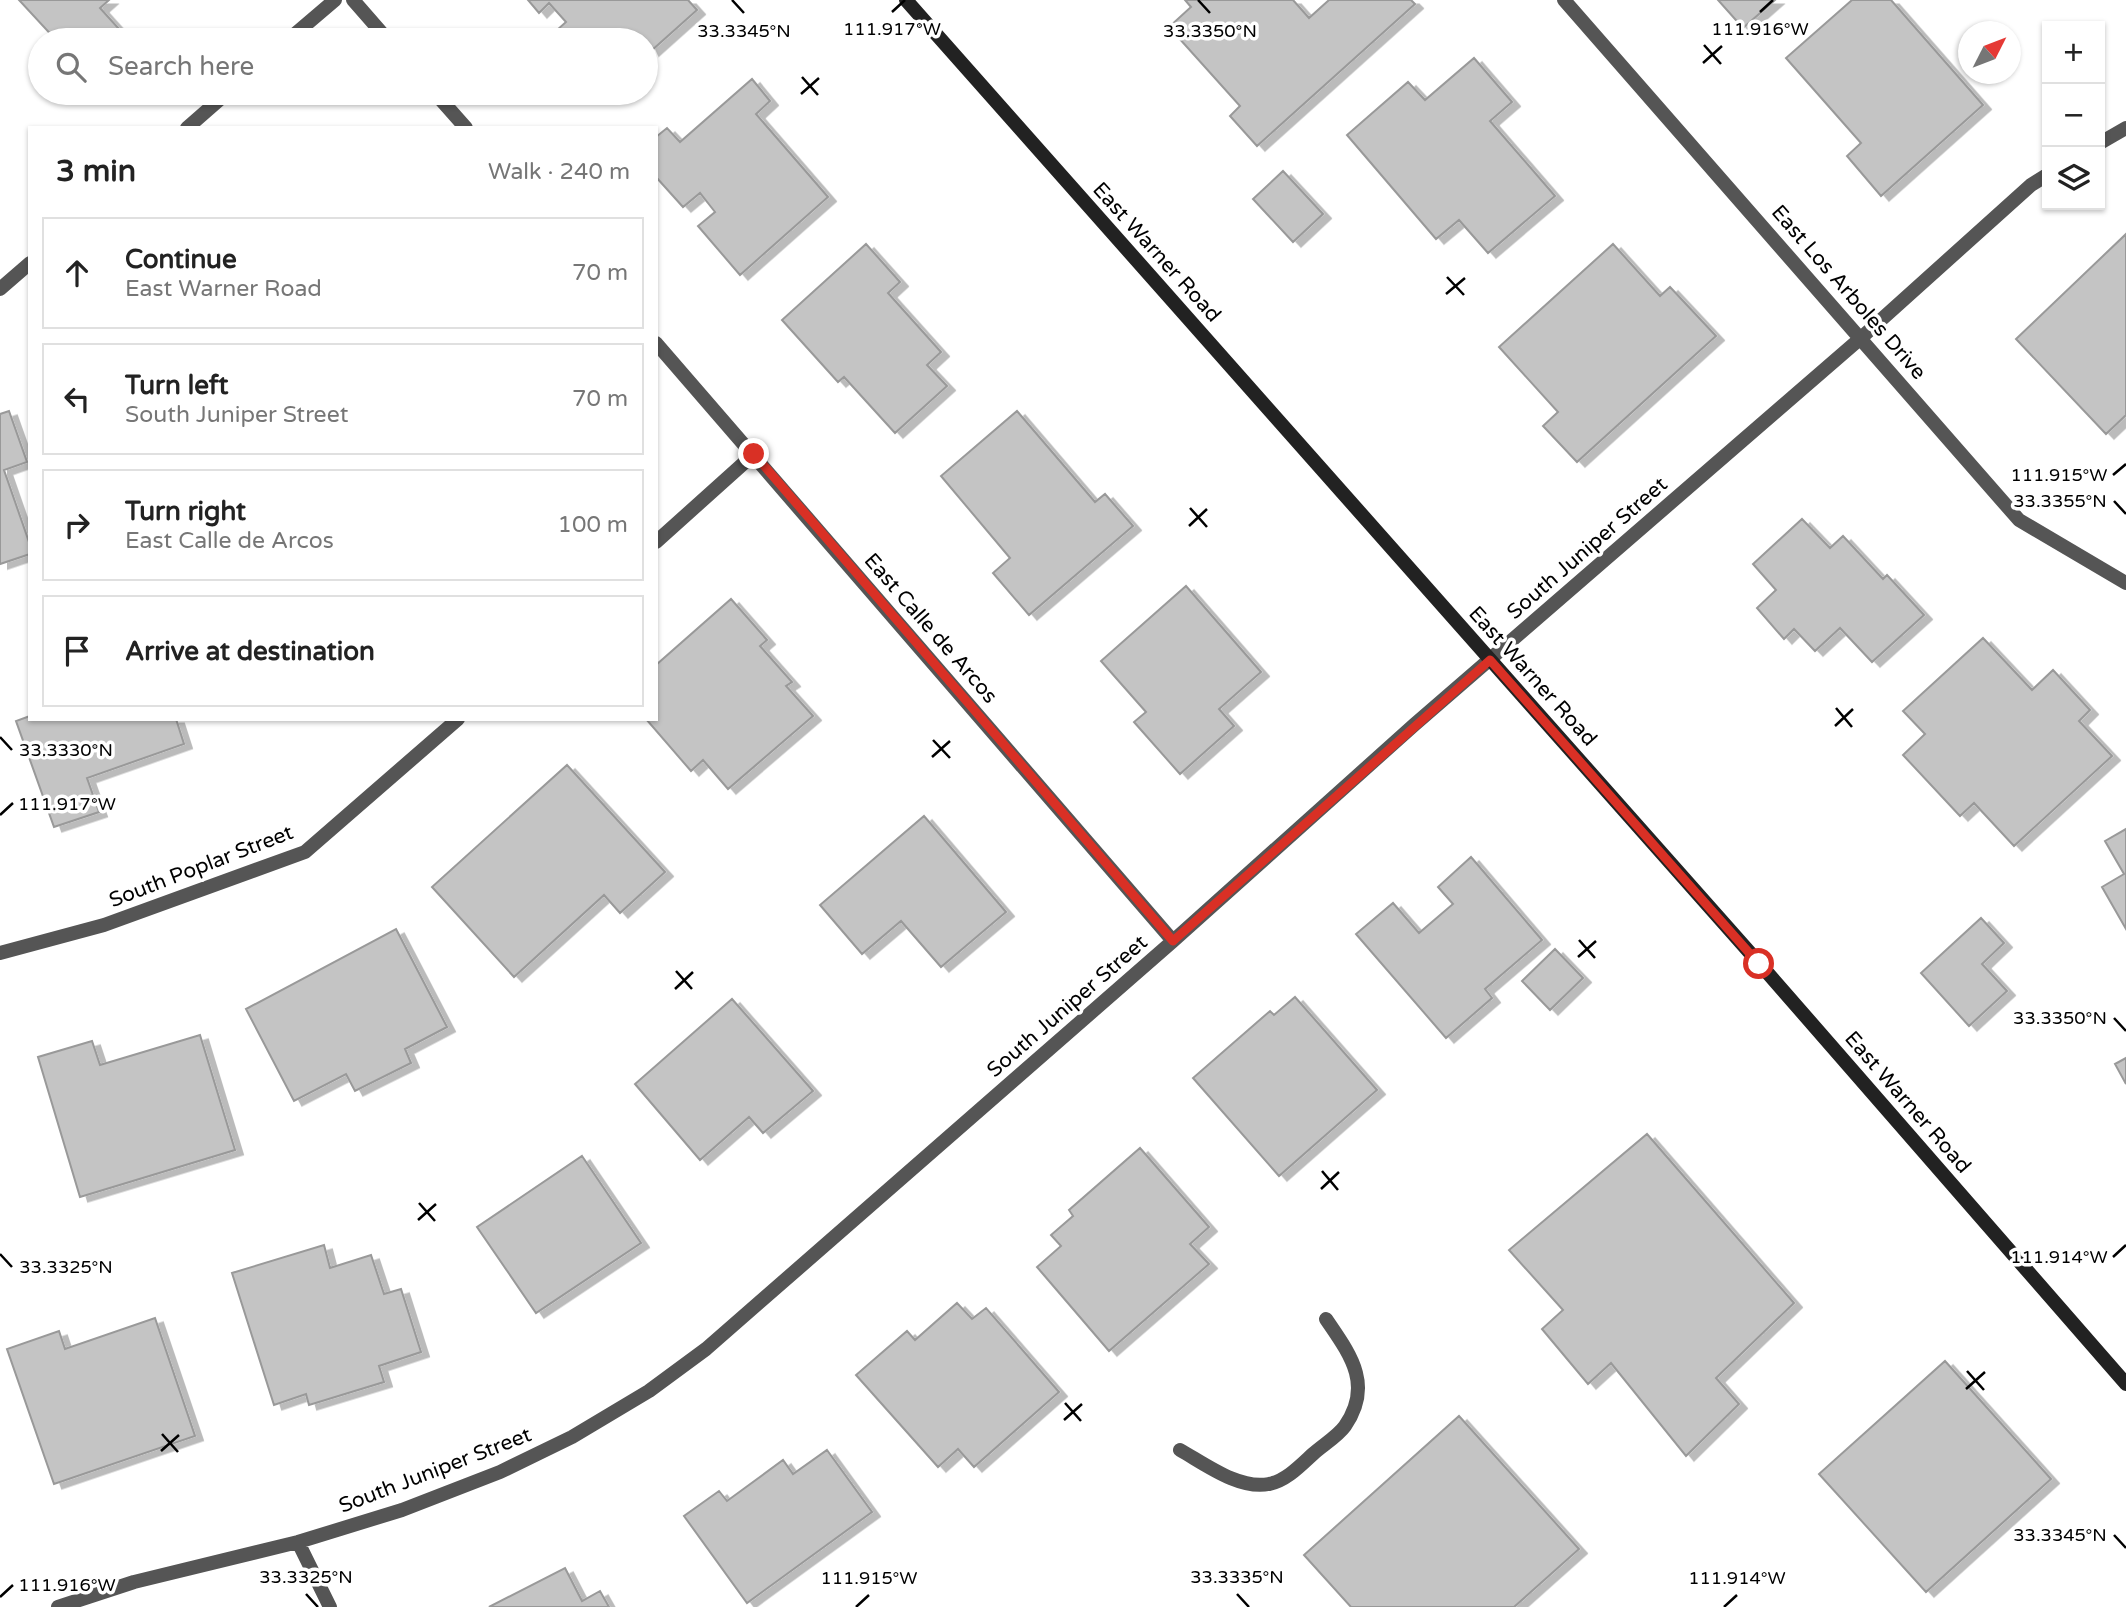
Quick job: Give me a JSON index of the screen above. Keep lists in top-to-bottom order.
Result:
{
  "streets": {
    "main road": ["East Warner Road"],
    "street": [
      "East Los Arboles Drive",
      "South Juniper Street",
      "East Calle de Arcos",
      "South Poplar Street"
    ]
  },
  "crossings": [
    ["East Warner Road", "South Juniper Street"],
    ["East Los Arboles Drive", "South Juniper Street"],
    ["South Juniper Street", "East Calle de Arcos"]
  ],
  "north": "top right",
  "page": {
    "map_buttons": ["+", "−"],
    "search": "Search here",
    "heading": ["3 min", "Walk · 240 m"],
    "list": [
      ["Continue", "East Warner Road", "70 m"],
      ["Turn left", "South Juniper Street", "70 m"],
      ["Turn right", "East Calle de Arcos", "100 m"],
      "Arrive at destination"
    ]
  },
  "coordinates": [
    "111.917°W",
    "111.916°W",
    "33.3350°N",
    "33.3345°N",
    "111.915°W",
    "33.3355°N",
    "33.3330°N",
    "111.914°W",
    "33.3325°N",
    "33.3335°N"
  ]
}
